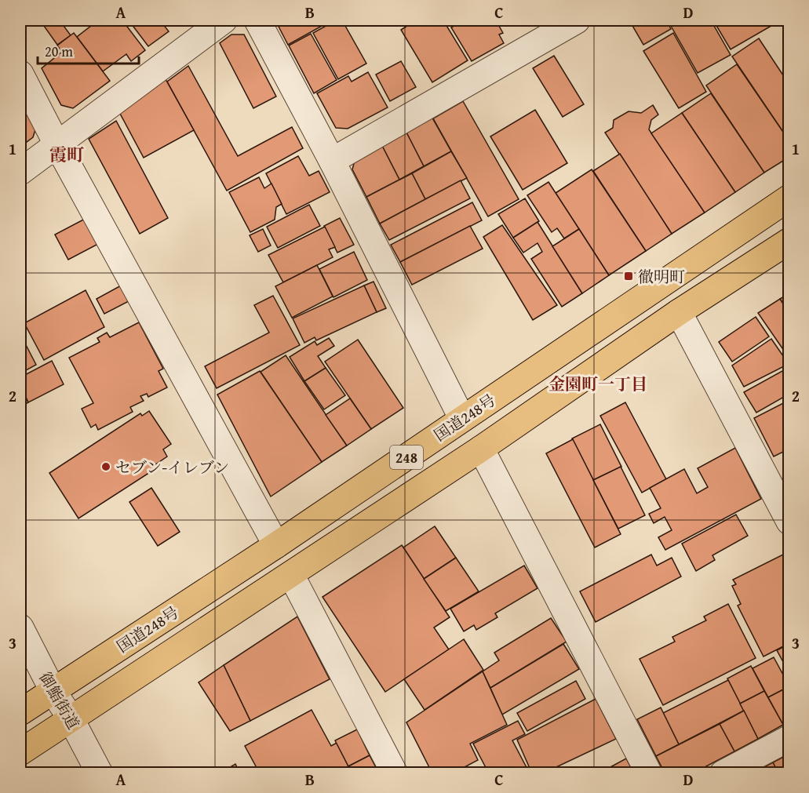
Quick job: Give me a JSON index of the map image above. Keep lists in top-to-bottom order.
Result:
{
  "streets": {
    "highway": ["国道248号", "248"],
    "street": ["御鮨街道"]
  },
  "crossings": [
    ["国道248号", "御鮨街道"],
    ["248", "御鮨街道"]
  ],
  "districts": ["霞町", "金園町一丁目"],
  "places": {
    "transit": ["徹明町"],
    "other": ["セブン-イレブン"]
  },
  "scale_bar": "20 m",
  "grid": {
    "columns": [
      "A",
      "B",
      "C",
      "D"
    ],
    "rows": ["1", "2", "3"]
  }
}
